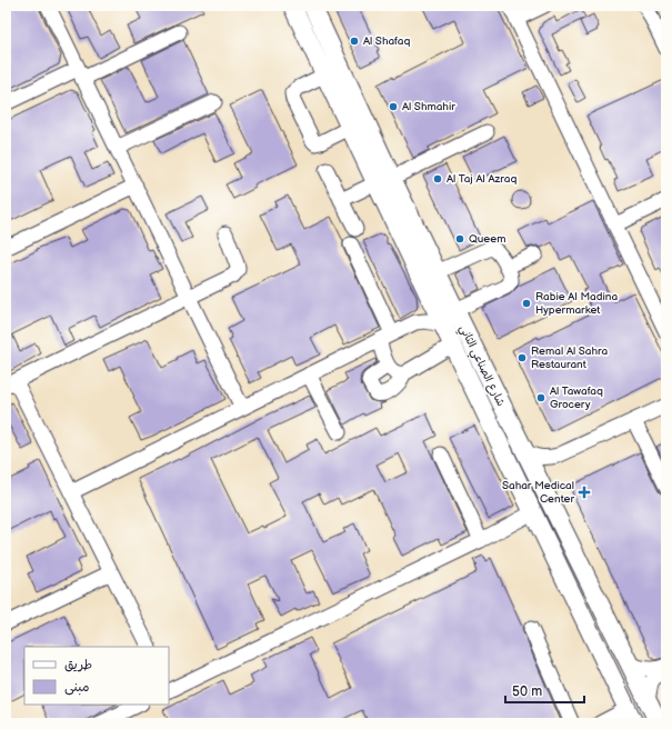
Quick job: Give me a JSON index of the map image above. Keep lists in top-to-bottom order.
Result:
{
  "streets": {
    "main road": ["شارع الصناعي الثاني"]
  },
  "places": {
    "other": [
      "Al Shafaq",
      "Al Shmahir",
      "Al Taj Al Azraq",
      "Queem",
      "Rabie Al Madina Hypermarket",
      "Remal Al Sahra Restaurant",
      "Al Tawafaq Grocery"
    ],
    "health": ["Sahar Medical Center"]
  },
  "legend": ["طريق", "مبنى"],
  "scale_bar": "50 m"
}
